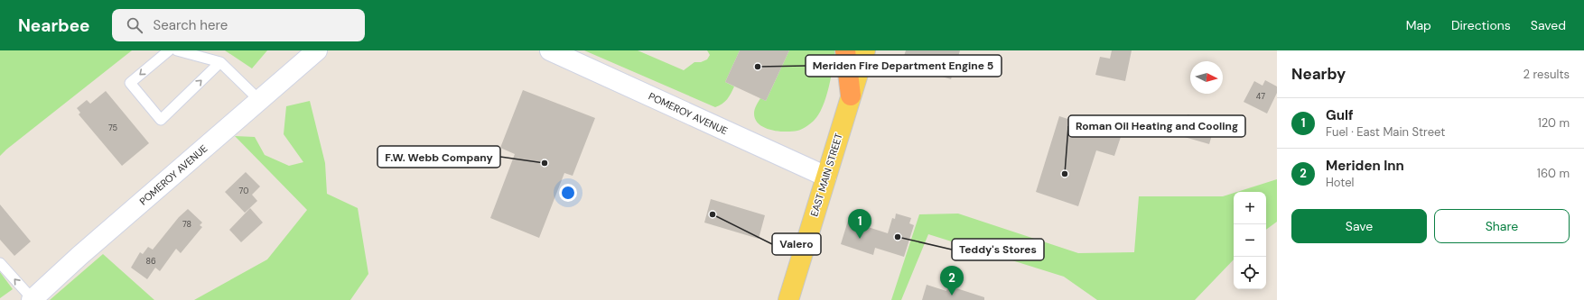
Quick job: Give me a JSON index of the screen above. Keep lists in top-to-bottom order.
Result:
{
  "streets": {
    "main road": ["POMEROY AVENUE", "EAST MAIN STREET"]
  },
  "crossings": [
    ["POMEROY AVENUE", "EAST MAIN STREET"]
  ],
  "places": [
    "Meriden Fire Department Engine 5",
    "F.W. Webb Company",
    "Roman Oil Heating and Cooling",
    "Valero",
    "Teddy's Stores"
  ],
  "house_numbers": [
    "47",
    "75",
    "70",
    "78",
    "86"
  ],
  "north": "right",
  "page": {
    "header": "Nearbee",
    "search": "Search here",
    "nav": ["Map", "Directions", "Saved"],
    "heading": ["Nearby", "2 results"],
    "list": [
      {
        "mark": "1",
        "name": "Gulf",
        "note": "Fuel · East Main Street",
        "value": "120 m"
      },
      {
        "mark": "2",
        "name": "Meriden Inn",
        "note": "Hotel",
        "value": "160 m"
      }
    ],
    "map_buttons": ["+", "−"],
    "buttons": ["Save", "Share"],
    "pins": ["1", "2"]
  }
}
